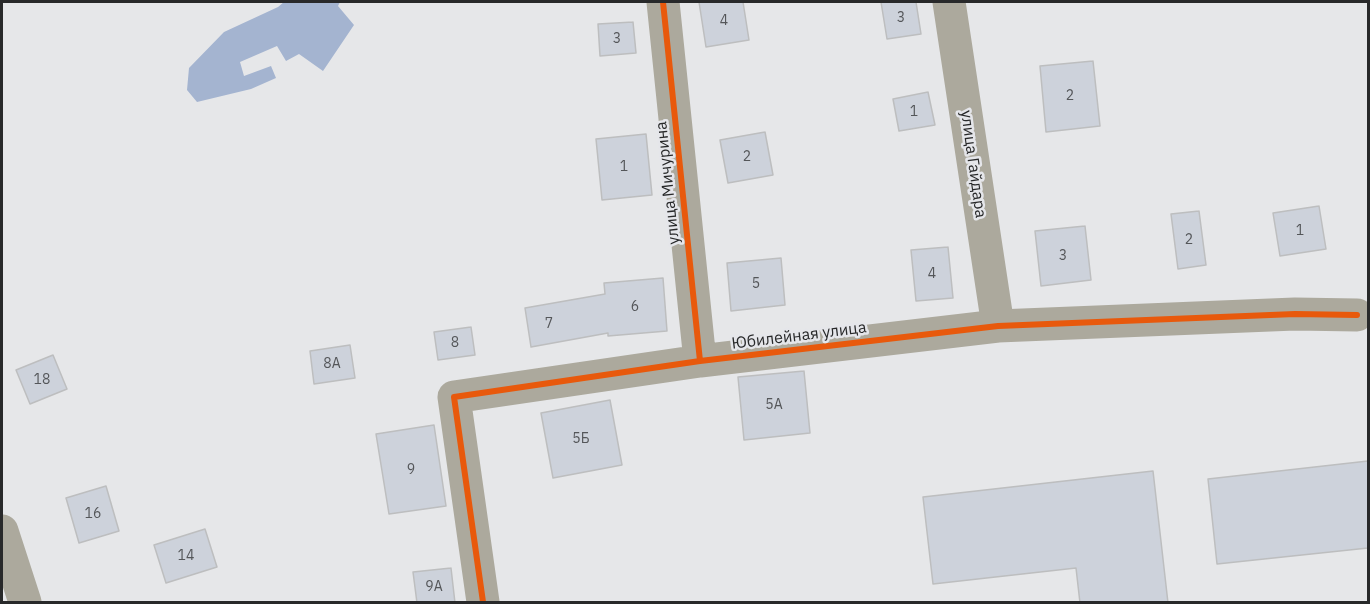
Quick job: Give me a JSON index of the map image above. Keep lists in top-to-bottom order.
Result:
{
  "streets": {
    "street": ["улица Гайдара", "улица Мичурина", "Юбилейная улица"]
  },
  "crossings": [
    ["улица Гайдара", "Юбилейная улица"],
    ["улица Мичурина", "Юбилейная улица"]
  ],
  "house_numbers": [
    "3",
    "4",
    "3",
    "2",
    "1",
    "2",
    "1",
    "1",
    "2",
    "3",
    "4",
    "5",
    "6",
    "7",
    "8",
    "8А",
    "18",
    "5А",
    "5Б",
    "9",
    "16",
    "14",
    "9А"
  ]
}
